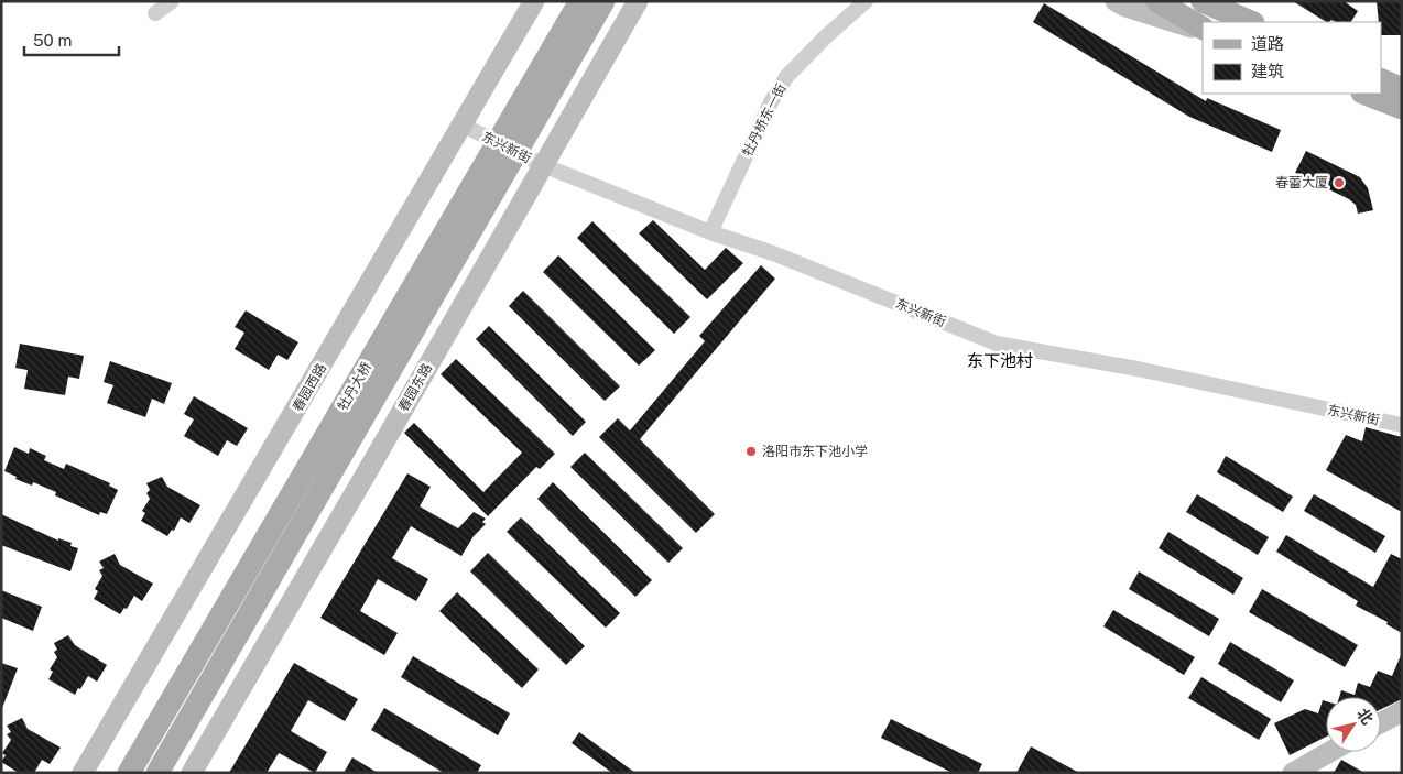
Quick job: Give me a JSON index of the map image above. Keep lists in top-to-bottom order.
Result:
{
  "streets": {
    "main road": ["牡丹大桥"],
    "street": [
      "牡丹桥东一街",
      "东兴新街",
      "春园西路",
      "春园东路"
    ]
  },
  "crossings": [
    ["牡丹桥东一街", "东兴新街"],
    ["东兴新街", "春园西路"],
    ["东兴新街", "春园东路"]
  ],
  "districts": ["东下池村"],
  "places": ["春蕾大厦", "洛阳市东下池小学"],
  "legend": ["道路", "建筑"],
  "scale_bar": "50 m",
  "north": "top right"
}
